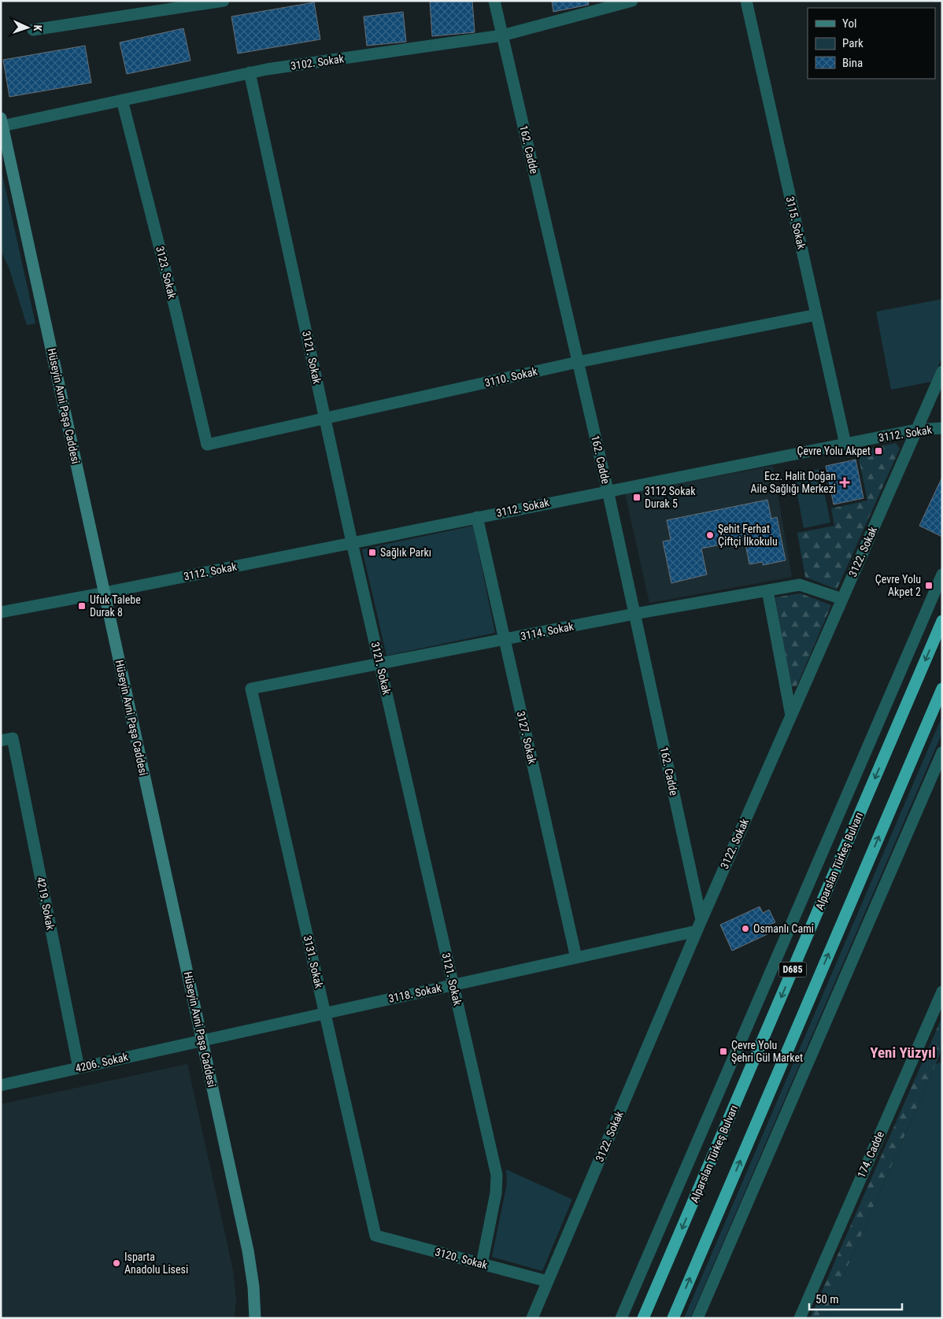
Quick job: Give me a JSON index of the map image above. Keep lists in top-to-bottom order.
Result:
{
  "streets": {
    "highway": ["Alparslan Türkeş Bulvarı", "D685"],
    "main road": ["Hüseyin Avni Paşa Caddesi"],
    "street": [
      "3102. Sokak",
      "162. Cadde",
      "3115. Sokak",
      "3123. Sokak",
      "3121. Sokak",
      "3110. Sokak",
      "3112. Sokak",
      "3122. Sokak",
      "3114. Sokak",
      "3127. Sokak",
      "4219. Sokak",
      "3131. Sokak",
      "3118. Sokak",
      "4206. Sokak",
      "174. Cadde",
      "3120. Sokak"
    ]
  },
  "crossings": [
    ["3102. Sokak", "162. Cadde"],
    ["3102. Sokak", "3123. Sokak"],
    ["3102. Sokak", "3121. Sokak"],
    ["3102. Sokak", "Hüseyin Avni Paşa Caddesi"],
    ["162. Cadde", "3110. Sokak"],
    ["162. Cadde", "3112. Sokak"],
    ["162. Cadde", "3122. Sokak"],
    ["162. Cadde", "3114. Sokak"],
    ["162. Cadde", "3118. Sokak"],
    ["3115. Sokak", "3110. Sokak"],
    ["3115. Sokak", "3112. Sokak"],
    ["3123. Sokak", "3110. Sokak"],
    ["3121. Sokak", "3110. Sokak"],
    ["3121. Sokak", "3112. Sokak"],
    ["3121. Sokak", "3114. Sokak"],
    ["3121. Sokak", "3118. Sokak"],
    ["3121. Sokak", "3120. Sokak"],
    ["Hüseyin Avni Paşa Caddesi", "3112. Sokak"],
    ["Hüseyin Avni Paşa Caddesi", "3118. Sokak"],
    ["Hüseyin Avni Paşa Caddesi", "4206. Sokak"],
    ["3112. Sokak", "3122. Sokak"],
    ["3112. Sokak", "3127. Sokak"],
    ["3122. Sokak", "3114. Sokak"],
    ["3122. Sokak", "3118. Sokak"],
    ["3122. Sokak", "3120. Sokak"],
    ["3114. Sokak", "3127. Sokak"],
    ["3114. Sokak", "3131. Sokak"],
    ["3127. Sokak", "3118. Sokak"],
    ["4219. Sokak", "4206. Sokak"],
    ["3131. Sokak", "3118. Sokak"],
    ["3131. Sokak", "3120. Sokak"],
    ["3118. Sokak", "4206. Sokak"]
  ],
  "districts": ["Yeni Yüzyıl"],
  "places": {
    "transit": [
      "Çevre Yolu Akpet",
      "3112 Sokak Durak 5",
      "Sağlık Parkı",
      "Çevre Yolu Akpet 2",
      "Ufuk Talebe Durak 8",
      "Çevre Yolu Şehri Gül Market"
    ],
    "health": ["Ecz. Halit Doğan Aile Sağlığı Merkezi"],
    "other": ["Şehit Ferhat Çiftçi İlkokulu", "Osmanlı Cami", "Isparta Anadolu Lisesi"]
  },
  "legend": ["Yol", "Park", "Bina"],
  "scale_bar": "50 m",
  "north": "right"
}
